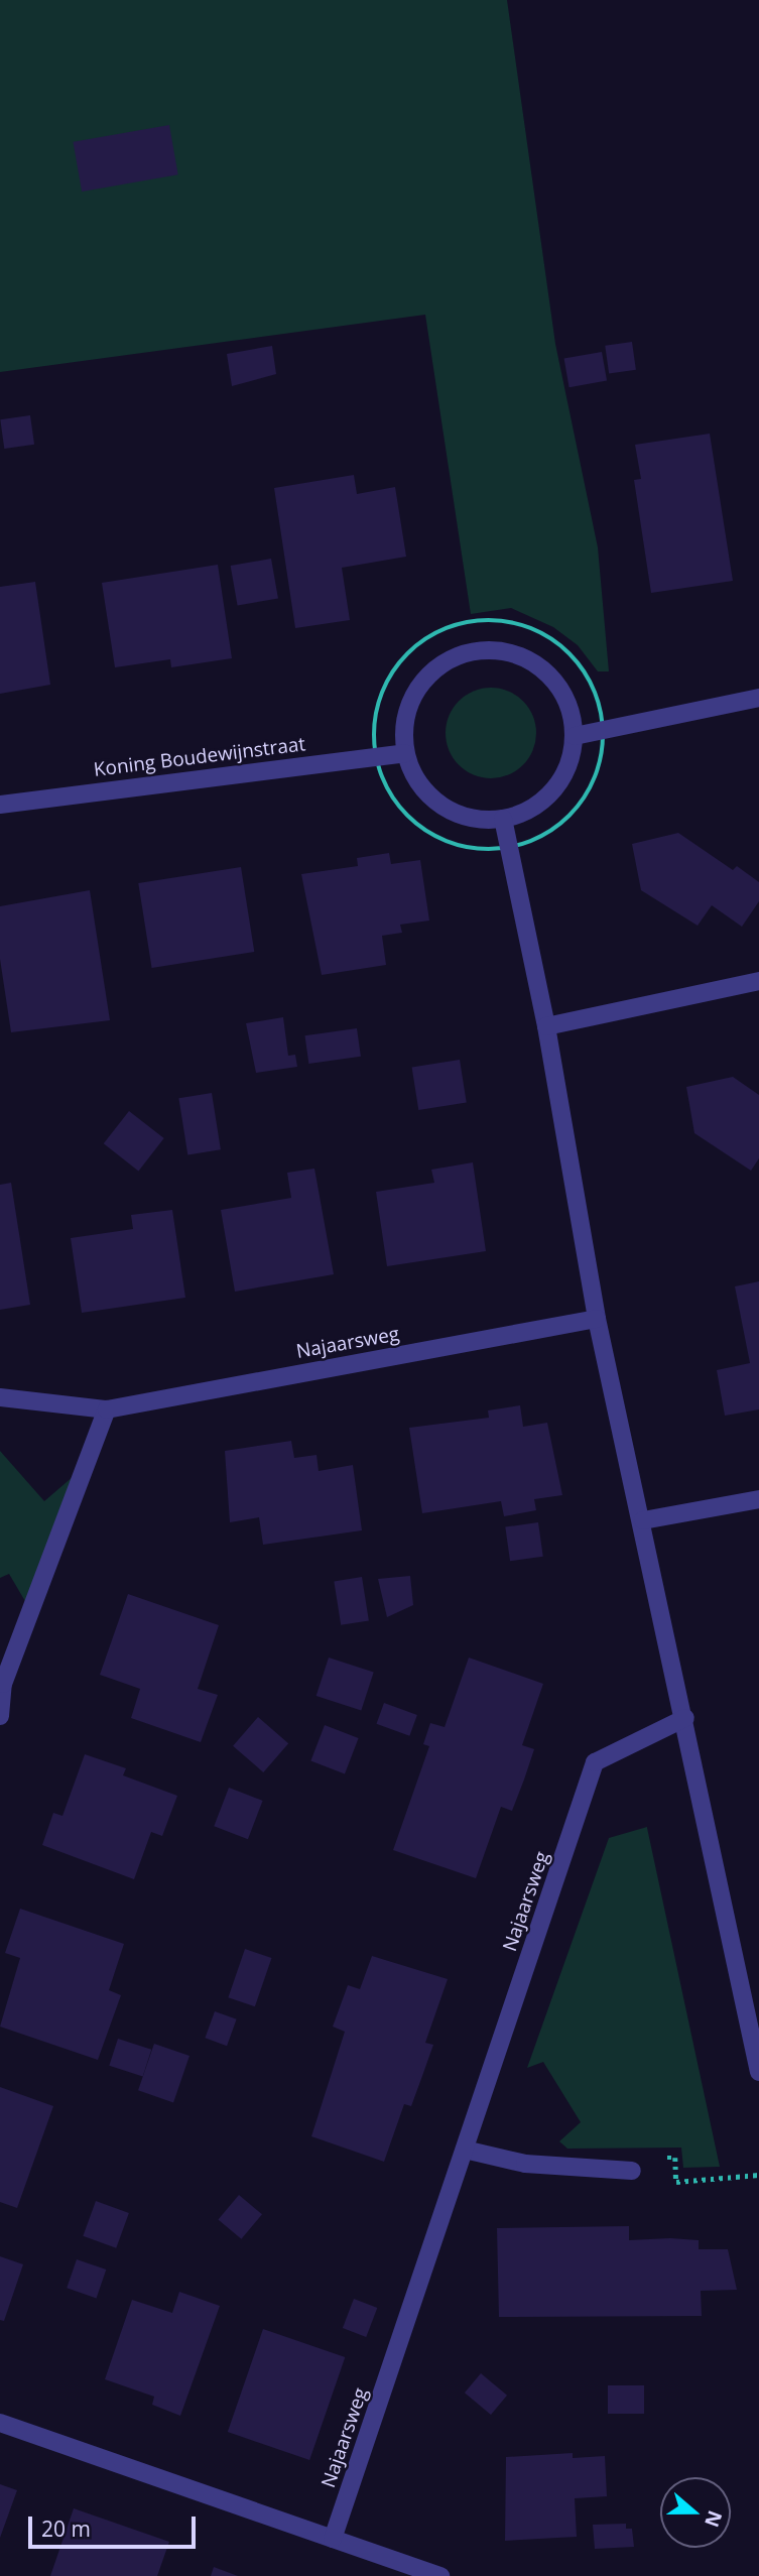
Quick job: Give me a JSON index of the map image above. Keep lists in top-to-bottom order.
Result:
{
  "streets": {
    "street": ["Koning Boudewijnstraat", "Najaarsweg"]
  },
  "scale_bar": "20 m",
  "north": "right"
}
